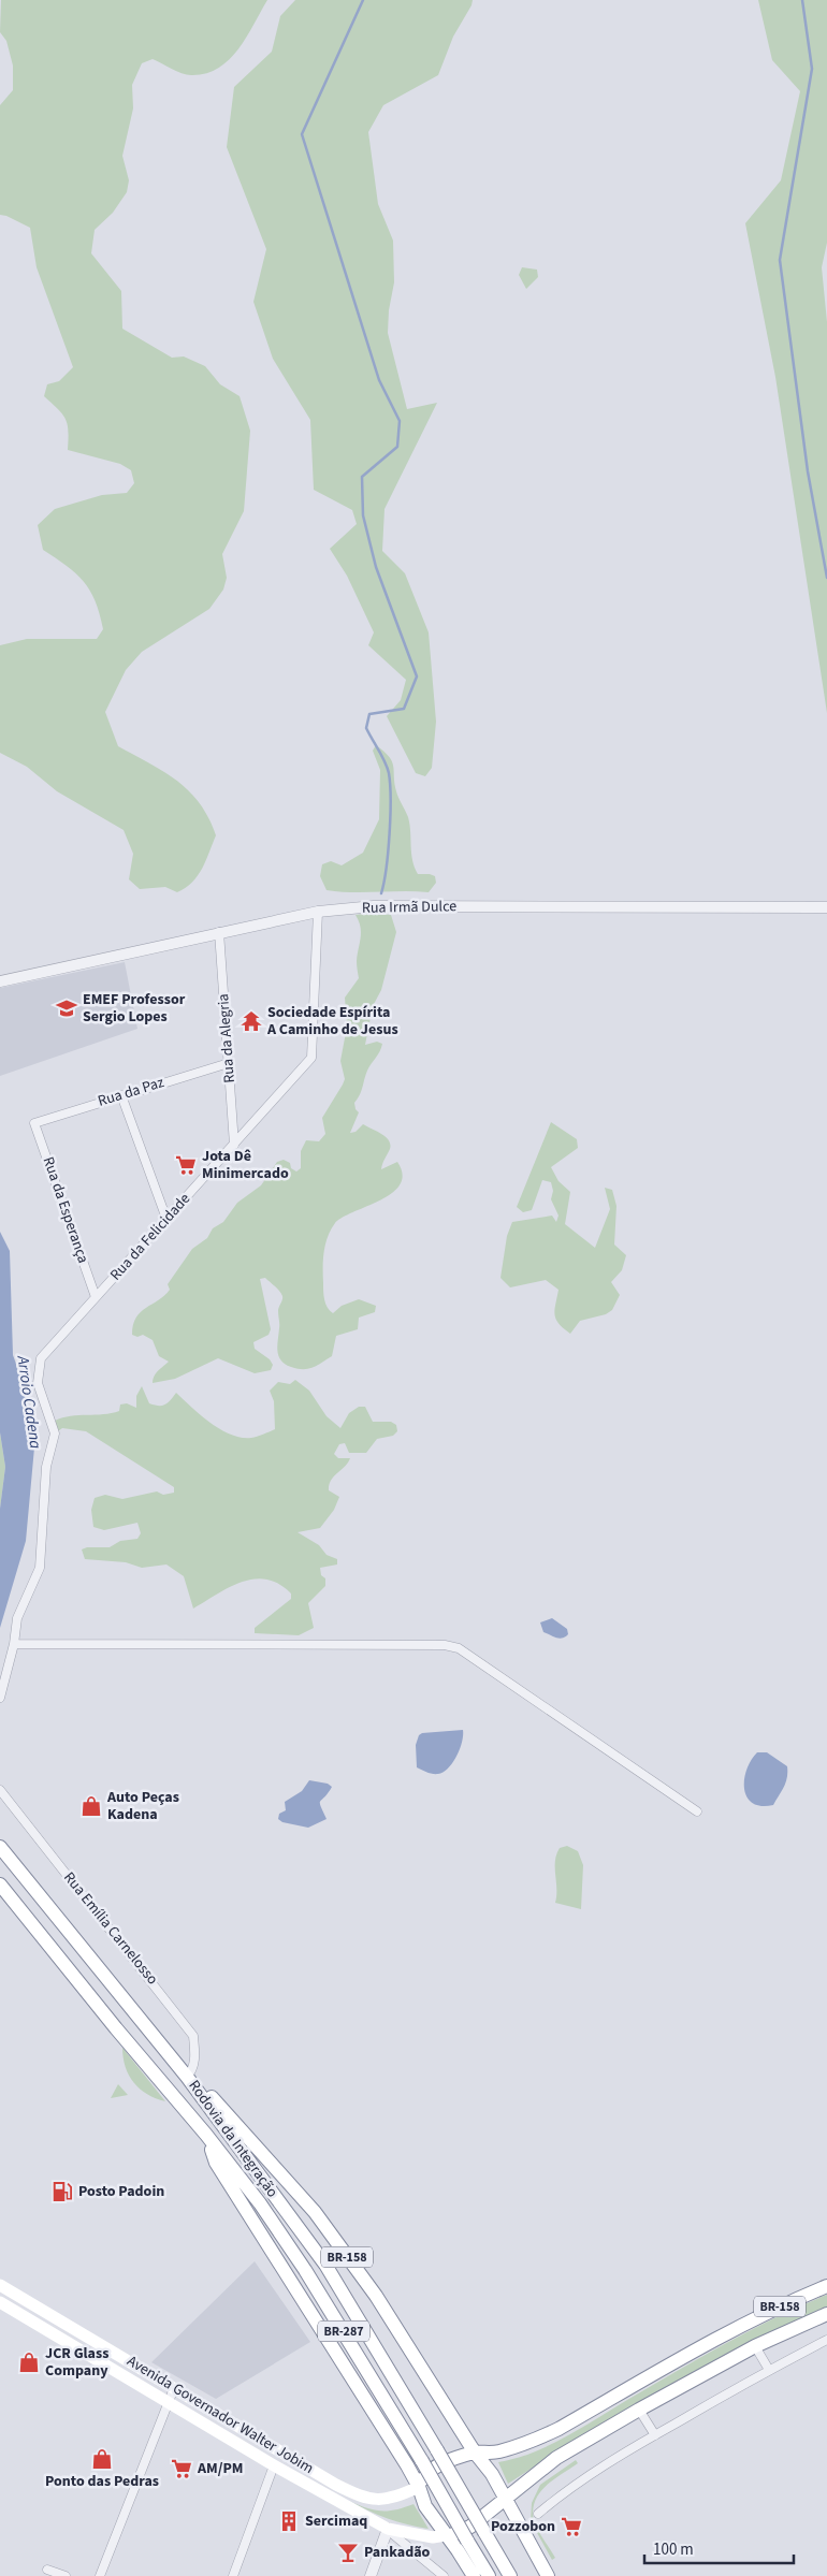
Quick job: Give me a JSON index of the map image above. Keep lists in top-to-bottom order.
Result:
{
  "streets": {
    "highway": ["Rodovia da Integração", "BR-158", "BR-287"],
    "main road": ["Avenida Governador Walter Jobim"],
    "street": [
      "Rua Irmã Dulce",
      "Rua da Alegria",
      "Rua da Paz",
      "Rua da Esperança",
      "Rua da Felicidade",
      "Rua Emília Carnelosso"
    ]
  },
  "crossings": [
    ["Rua Irmã Dulce", "Rua da Alegria"],
    ["Rua Irmã Dulce", "Rua da Felicidade"],
    ["Rua da Alegria", "Rua da Paz"],
    ["Rua da Alegria", "Rua da Felicidade"],
    ["Rua da Paz", "Rua da Esperança"],
    ["Rua da Esperança", "Rua da Felicidade"],
    ["Rua Emília Carnelosso", "Rodovia da Integração"],
    ["Rua Emília Carnelosso", "BR-158"],
    ["Rodovia da Integração", "BR-158"],
    ["BR-158", "Avenida Governador Walter Jobim"]
  ],
  "water": ["Arroio Cadena"],
  "places": {
    "school or university": ["EMEF Professor Sergio Lopes"],
    "temple": ["Sociedade Espírita A Caminho de Jesus"],
    "supermarket": ["Jota Dê Minimercado", "AM/PM", "Pozzobon"],
    "shop": ["Auto Peças Kadena", "JCR Glass Company", "Ponto das Pedras"],
    "fuel station": ["Posto Padoin"],
    "building": ["Sercimaq"],
    "bar": ["Pankadão"]
  },
  "scale_bar": "100 m"
}
